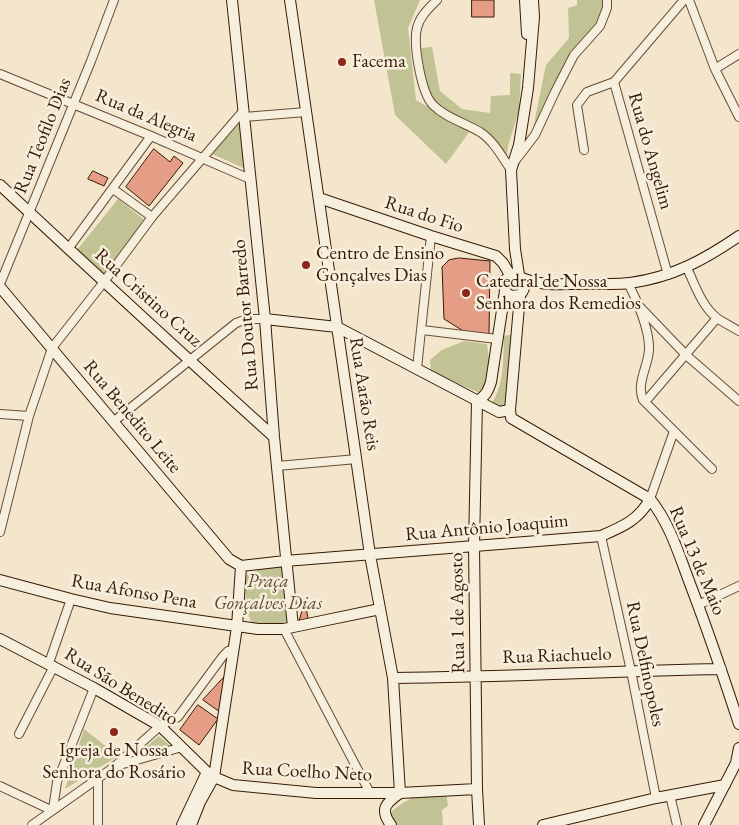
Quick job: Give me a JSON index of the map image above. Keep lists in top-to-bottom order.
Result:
{
  "streets": {
    "main road": [
      "Rua do Fio",
      "Rua Cristino Cruz",
      "Rua Doutor Barredo",
      "Rua Aarão Reis",
      "Rua Benedito Leite",
      "Rua Antônio Joaquim",
      "Rua 13 de Maio",
      "Rua Afonso Pena",
      "Rua 1 de Agosto",
      "Rua Riachuelo",
      "Rua São Benedito",
      "Rua Coelho Neto"
    ],
    "street": [
      "Rua da Alegria",
      "Rua Teofilo Dias",
      "Rua do Angelim",
      "Rua Delfinopoles"
    ]
  },
  "crossings": [
    ["Rua da Alegria", "Rua Teofilo Dias"],
    ["Rua da Alegria", "Rua Doutor Barredo"],
    ["Rua Teofilo Dias", "Rua Cristino Cruz"],
    ["Rua Teofilo Dias", "Rua Benedito Leite"],
    ["Rua do Fio", "Rua Aarão Reis"],
    ["Rua Cristino Cruz", "Rua Doutor Barredo"],
    ["Rua Doutor Barredo", "Rua Antônio Joaquim"],
    ["Rua Doutor Barredo", "Rua Afonso Pena"],
    ["Rua Aarão Reis", "Rua Antônio Joaquim"],
    ["Rua Aarão Reis", "Rua Afonso Pena"],
    ["Rua Aarão Reis", "Rua Riachuelo"],
    ["Rua Aarão Reis", "Rua Coelho Neto"],
    ["Rua Benedito Leite", "Rua Antônio Joaquim"],
    ["Rua Antônio Joaquim", "Rua 13 de Maio"],
    ["Rua Antônio Joaquim", "Rua 1 de Agosto"],
    ["Rua Antônio Joaquim", "Rua Delfinopoles"],
    ["Rua 13 de Maio", "Rua Riachuelo"],
    ["Rua 1 de Agosto", "Rua Riachuelo"],
    ["Rua 1 de Agosto", "Rua Coelho Neto"],
    ["Rua Riachuelo", "Rua Delfinopoles"],
    ["Rua São Benedito", "Rua Coelho Neto"]
  ],
  "parks": ["Praça Gonçalves Dias"],
  "places": [
    "Facema",
    "Centro de Ensino Gonçalves Dias",
    "Catedral de Nossa Senhora dos Remedios",
    "Igreja de Nossa Senhora do Rosário"
  ]
}
